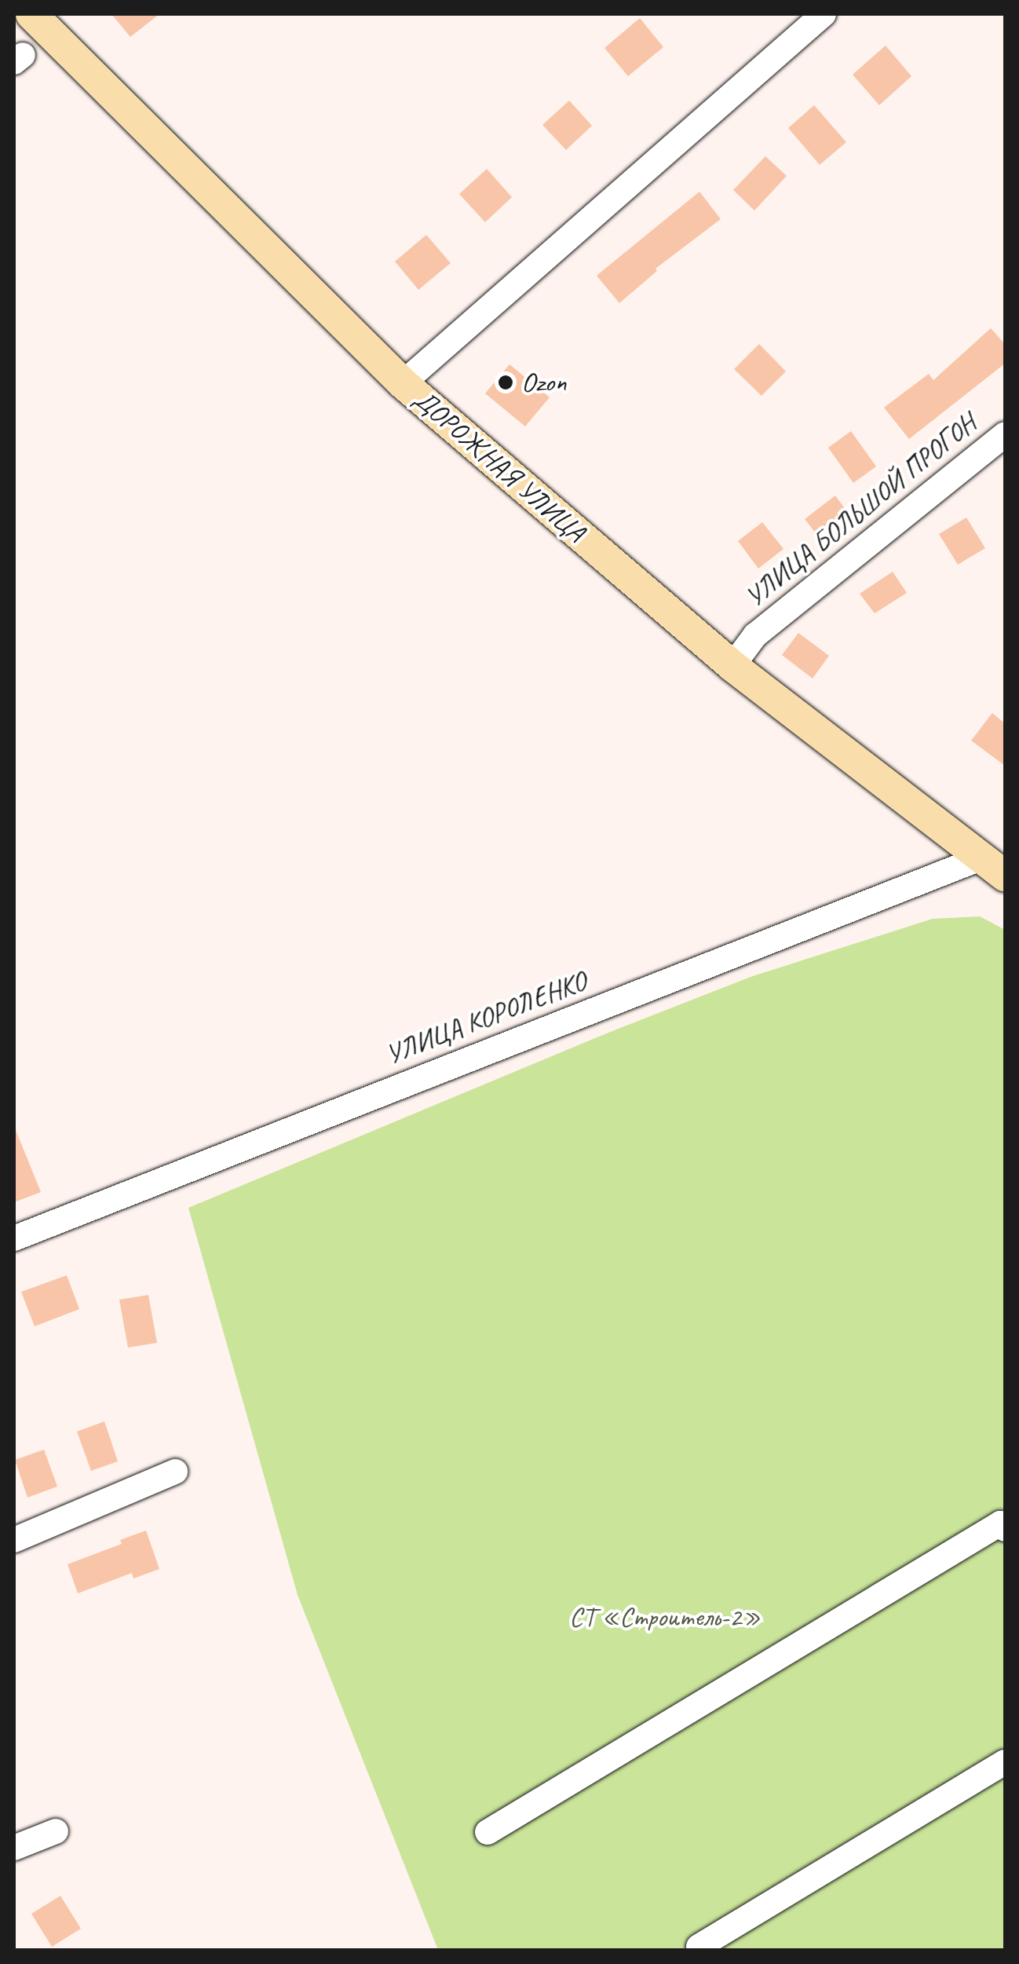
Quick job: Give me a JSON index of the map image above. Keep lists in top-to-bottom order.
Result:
{
  "streets": {
    "main road": ["ДОРОЖНАЯ УЛИЦА"],
    "street": ["УЛИЦА БОЛЬШОЙ ПРОГОН", "УЛИЦА КОРОЛЕНКО"]
  },
  "crossings": [
    ["ДОРОЖНАЯ УЛИЦА", "УЛИЦА БОЛЬШОЙ ПРОГОН"],
    ["ДОРОЖНАЯ УЛИЦА", "УЛИЦА КОРОЛЕНКО"]
  ],
  "parks": ["СТ «Строитель-2»"],
  "places": ["Ozon"]
}
